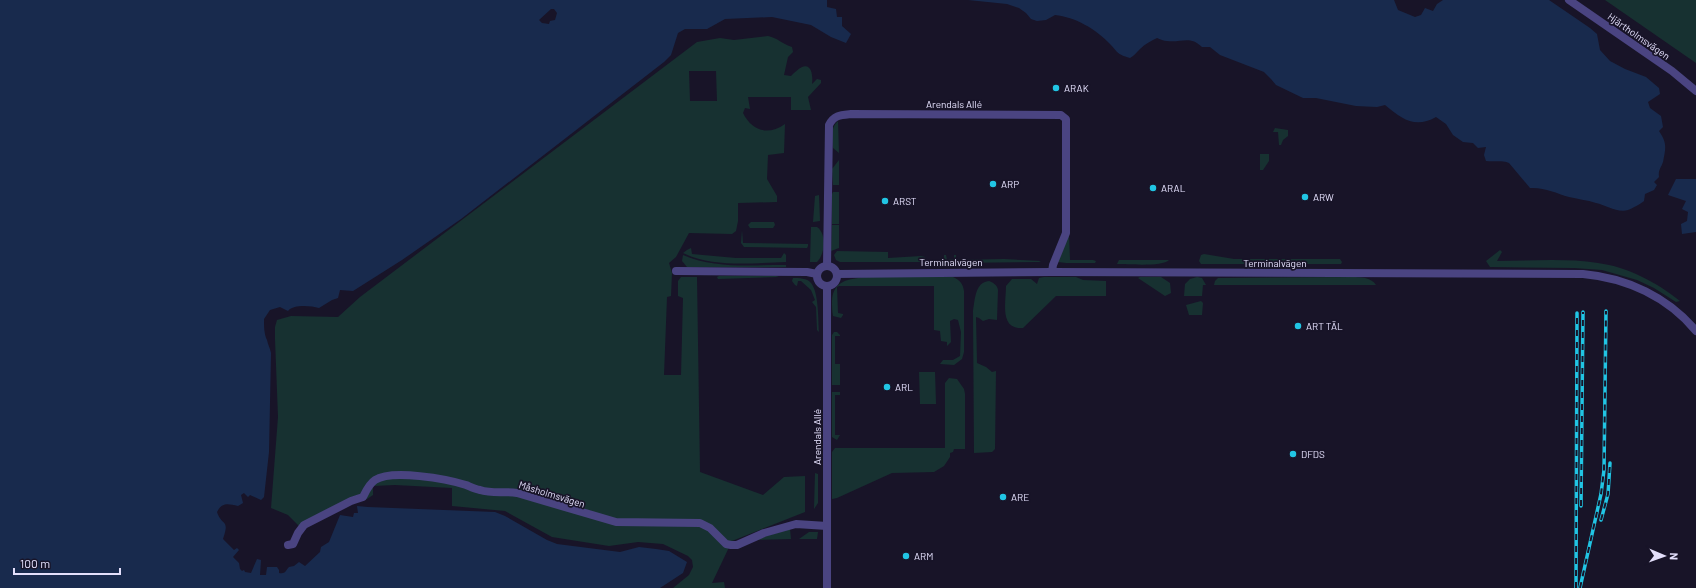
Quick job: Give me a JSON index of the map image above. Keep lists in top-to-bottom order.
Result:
{
  "streets": {
    "street": [
      "Hjärtholmsvägen",
      "Arendals Allé",
      "Terminalvägen",
      "Måsholmsvägen"
    ]
  },
  "crossings": [
    ["Arendals Allé", "Terminalvägen"],
    ["Arendals Allé", "Måsholmsvägen"]
  ],
  "places": [
    "ARAK",
    "ARP",
    "ARAL",
    "ARW",
    "ARST",
    "ART TÄL",
    "ARL",
    "DFDS",
    "ARE",
    "ARM"
  ],
  "scale_bar": "100 m",
  "north": "right"
}
